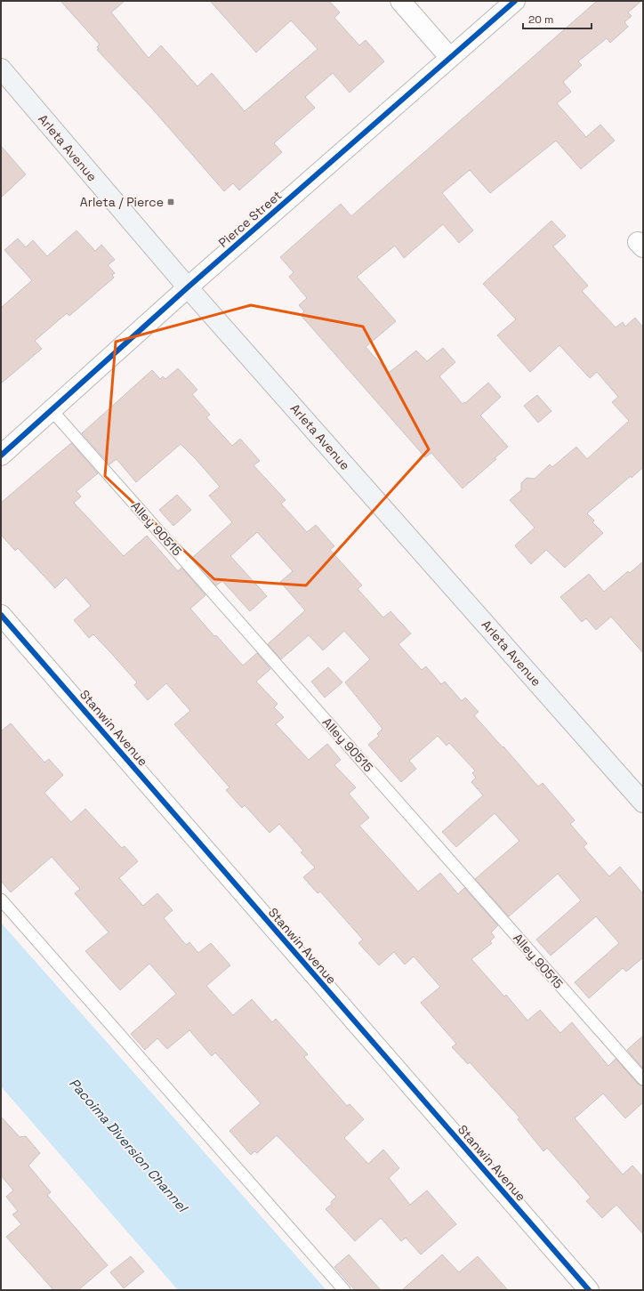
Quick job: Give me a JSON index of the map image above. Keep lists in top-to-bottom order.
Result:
{
  "streets": {
    "main road": ["Arleta Avenue"],
    "street": ["Pierce Street", "Stanwin Avenue"],
    "lane": ["Alley 90515"]
  },
  "crossings": [
    ["Arleta Avenue", "Pierce Street"],
    ["Pierce Street", "Alley 90515"]
  ],
  "water": ["Pacoima Diversion Channel"],
  "places": {
    "transit": ["Arleta / Pierce"]
  },
  "scale_bar": "20 m"
}
